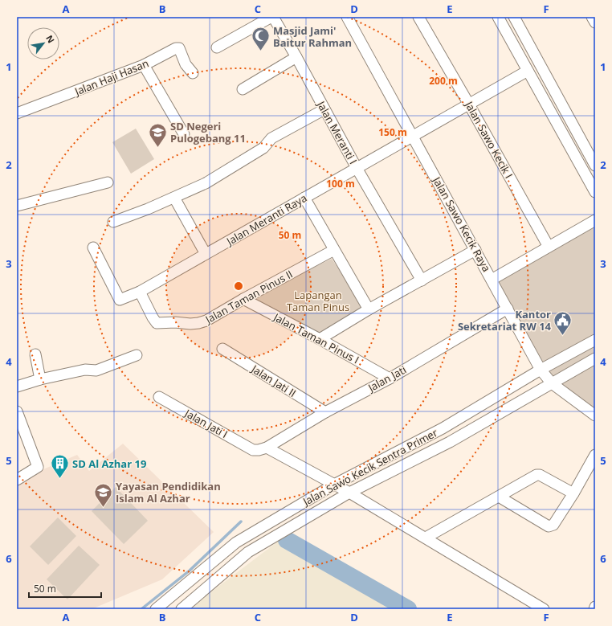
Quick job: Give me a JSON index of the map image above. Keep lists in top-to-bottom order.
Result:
{
  "streets": {
    "street": [
      "Jalan Haji Hasan",
      "Jalan Meranti I",
      "Jalan Sawo Kecik I",
      "Jalan Meranti Raya",
      "Jalan Sawo Kecik Raya",
      "Jalan Taman Pinus II",
      "Jalan Taman Pinus I",
      "Jalan Jati",
      "Jalan Jati II",
      "Jalan Jati I",
      "Jalan Sawo Kecik Sentra Primer"
    ]
  },
  "crossings": [
    ["Jalan Meranti I", "Jalan Meranti Raya"],
    ["Jalan Sawo Kecik I", "Jalan Meranti Raya"],
    ["Jalan Meranti Raya", "Jalan Sawo Kecik Raya"],
    ["Jalan Meranti Raya", "Jalan Taman Pinus II"],
    ["Jalan Sawo Kecik Raya", "Jalan Jati"],
    ["Jalan Sawo Kecik Raya", "Jalan Sawo Kecik Sentra Primer"],
    ["Jalan Taman Pinus II", "Jalan Taman Pinus I"],
    ["Jalan Taman Pinus I", "Jalan Jati"],
    ["Jalan Jati", "Jalan Jati II"],
    ["Jalan Jati", "Jalan Jati I"]
  ],
  "parks": ["Lapangan Taman Pinus"],
  "places": {
    "mosque": ["Masjid Jami' Baitur Rahman"],
    "school or university": ["SD Negeri Pulogebang 11", "Yayasan Pendidikan Islam Al Azhar"],
    "public building": ["Kantor Sekretariat RW 14"],
    "building": ["SD Al Azhar 19"]
  },
  "scale_bar": "50 m",
  "north": "top right",
  "grid": {
    "columns": [
      "A",
      "B",
      "C",
      "D",
      "E",
      "F"
    ],
    "rows": [
      "1",
      "2",
      "3",
      "4",
      "5",
      "6"
    ]
  },
  "rings": [
    "200 m",
    "150 m",
    "100 m",
    "50 m"
  ]
}
